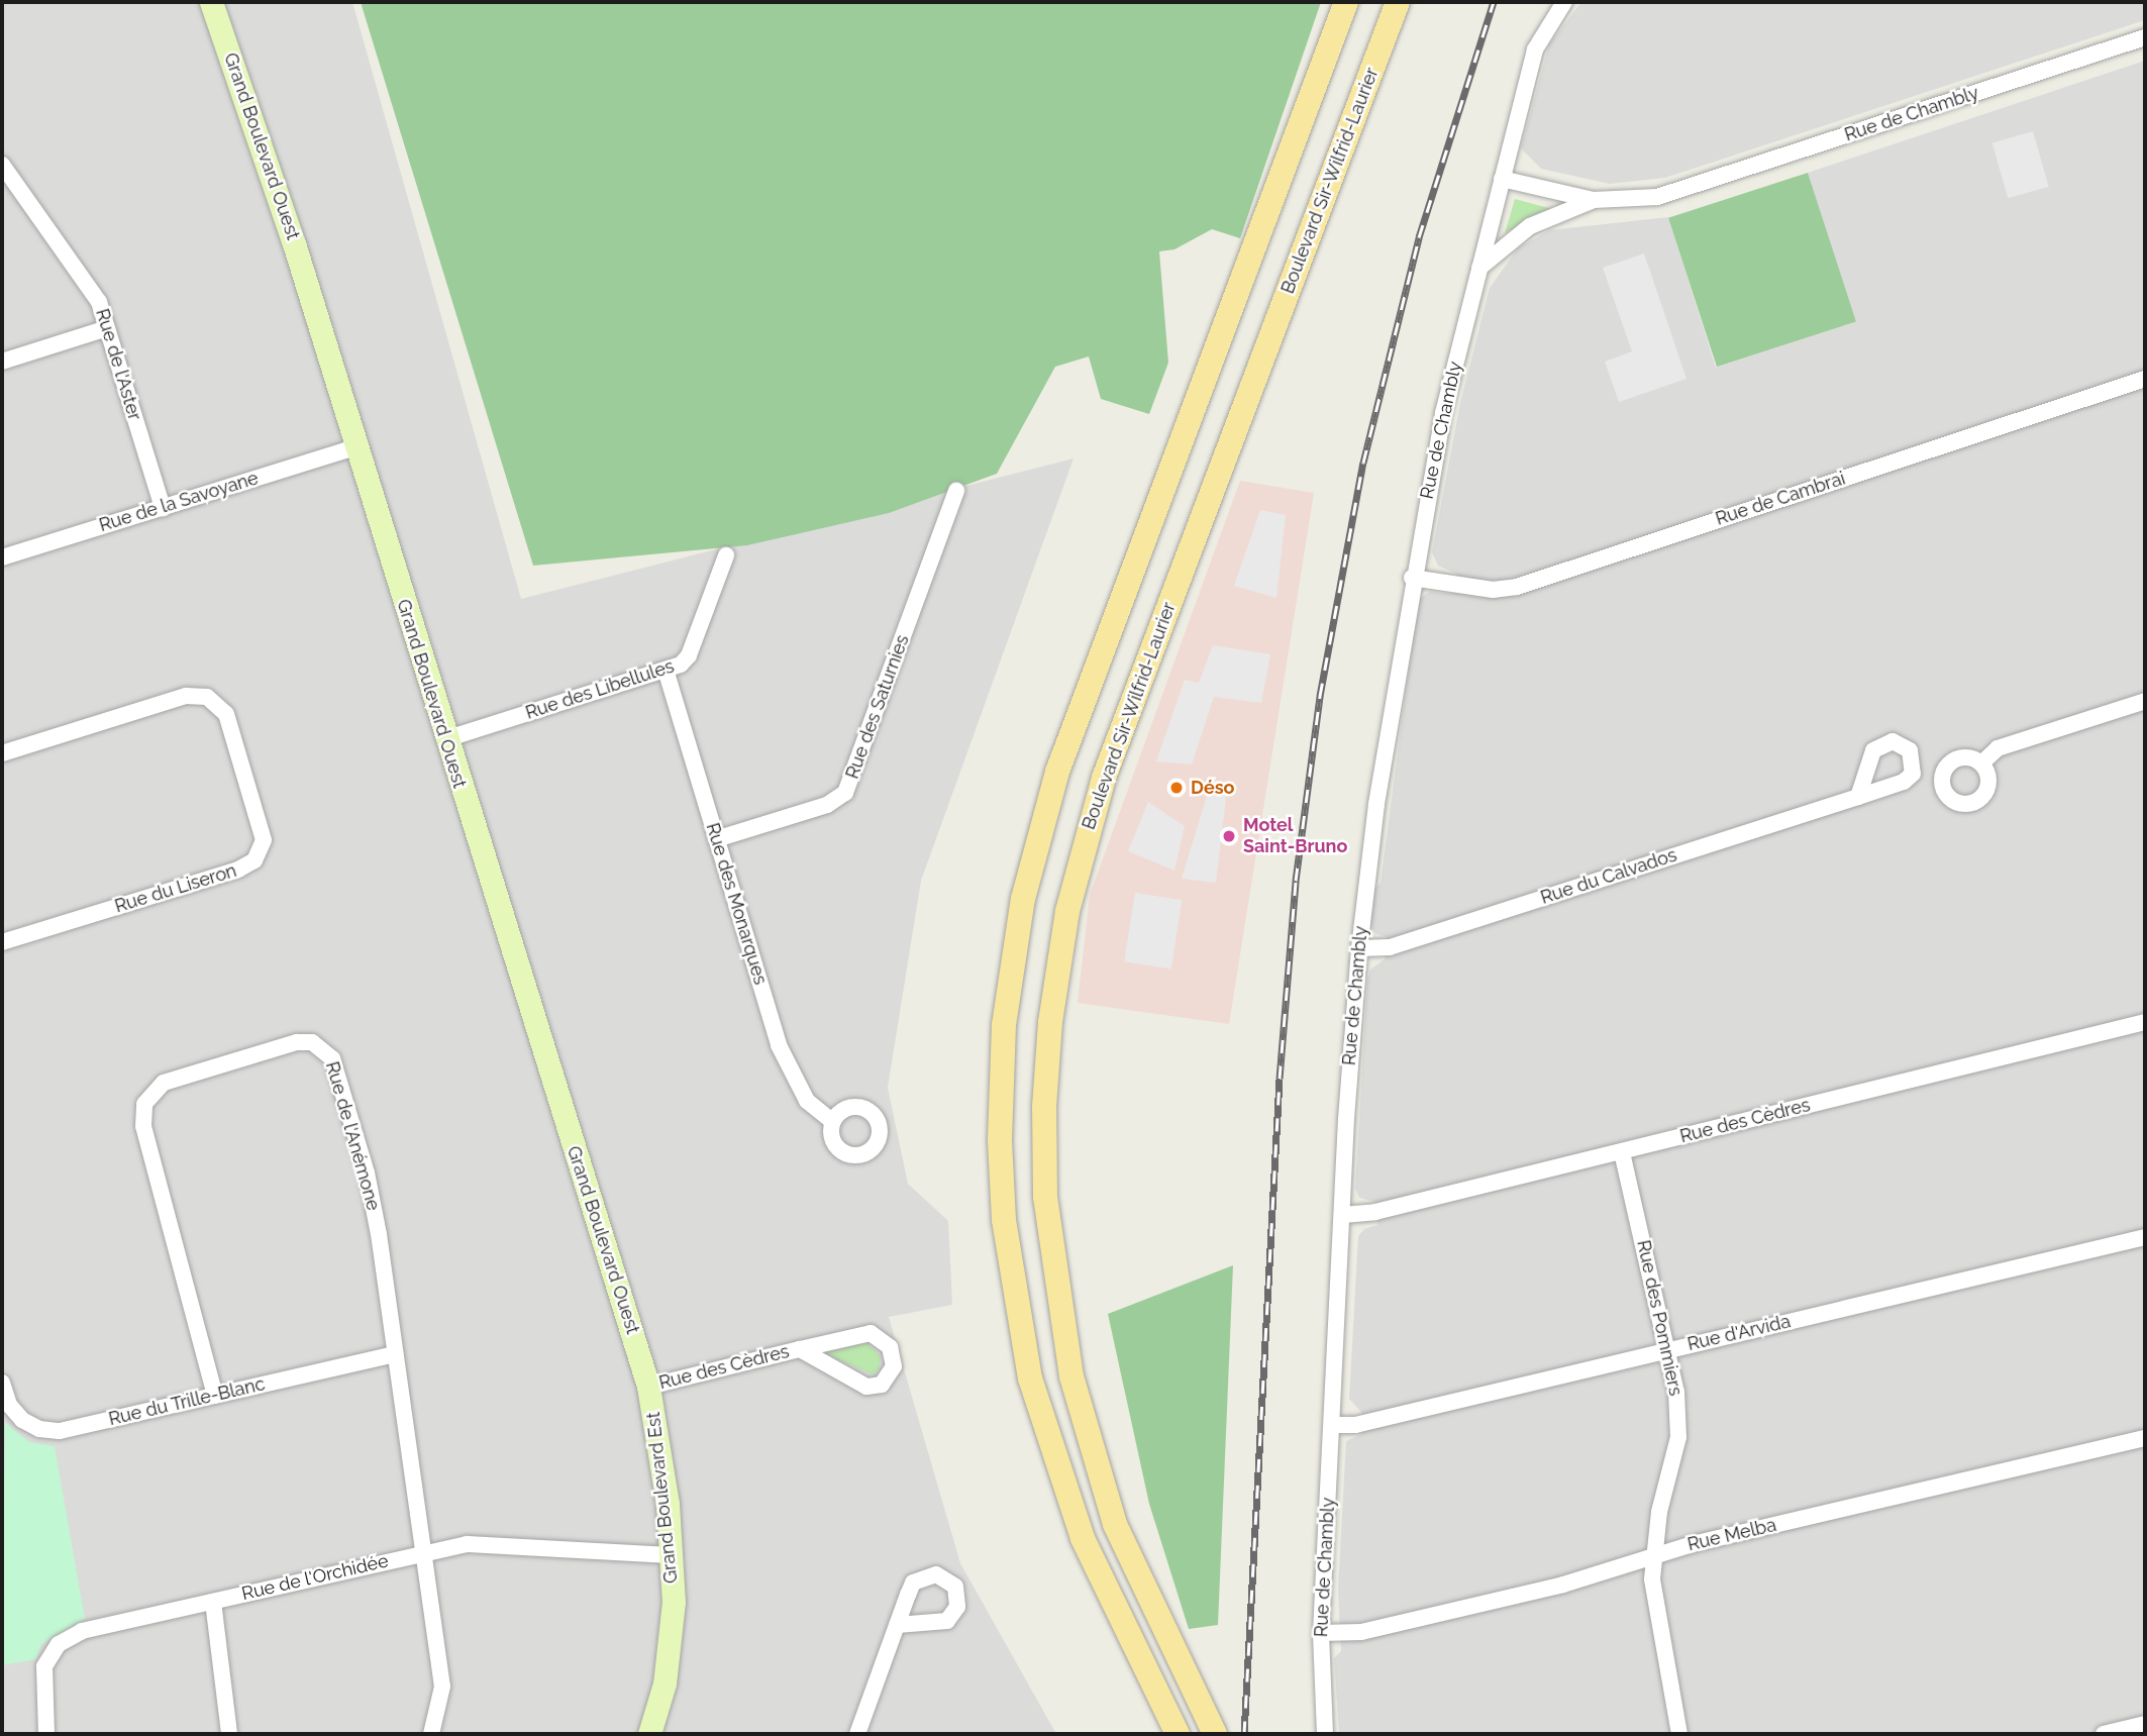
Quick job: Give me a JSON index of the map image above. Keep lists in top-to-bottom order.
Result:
{
  "streets": {
    "main road": ["Boulevard Sir-Wilfrid-Laurier"],
    "street": [
      "Rue de Chambly",
      "Grand Boulevard Ouest",
      "Rue de l'Aster",
      "Rue de Cambrai",
      "Rue de la Savoyane",
      "Rue des Libellules",
      "Rue des Saturnies",
      "Rue du Calvados",
      "Rue du Liseron",
      "Rue des Monarques",
      "Rue des Cèdres",
      "Rue de l'Anémone",
      "Rue des Pommiers",
      "Rue d'Arvida",
      "Rue du Trille-Blanc",
      "Grand Boulevard Est",
      "Rue Melba",
      "Rue de l'Orchidée"
    ]
  },
  "crossings": [
    ["Rue de Chambly", "Rue de Cambrai"],
    ["Rue de Chambly", "Rue du Calvados"],
    ["Rue de Chambly", "Rue des Cèdres"],
    ["Rue de Chambly", "Rue d'Arvida"],
    ["Rue de Chambly", "Rue Melba"],
    ["Grand Boulevard Ouest", "Rue de la Savoyane"],
    ["Grand Boulevard Ouest", "Rue des Libellules"],
    ["Grand Boulevard Ouest", "Rue des Cèdres"],
    ["Grand Boulevard Ouest", "Grand Boulevard Est"],
    ["Rue de l'Aster", "Rue de la Savoyane"],
    ["Rue des Libellules", "Rue des Monarques"],
    ["Rue des Saturnies", "Rue des Monarques"],
    ["Rue des Cèdres", "Rue des Pommiers"],
    ["Rue des Cèdres", "Grand Boulevard Est"],
    ["Rue de l'Anémone", "Rue du Trille-Blanc"],
    ["Rue de l'Anémone", "Rue de l'Orchidée"],
    ["Rue des Pommiers", "Rue d'Arvida"],
    ["Rue des Pommiers", "Rue Melba"],
    ["Grand Boulevard Est", "Rue de l'Orchidée"]
  ],
  "places": ["Déso", "Motel Saint-Bruno"]
}
